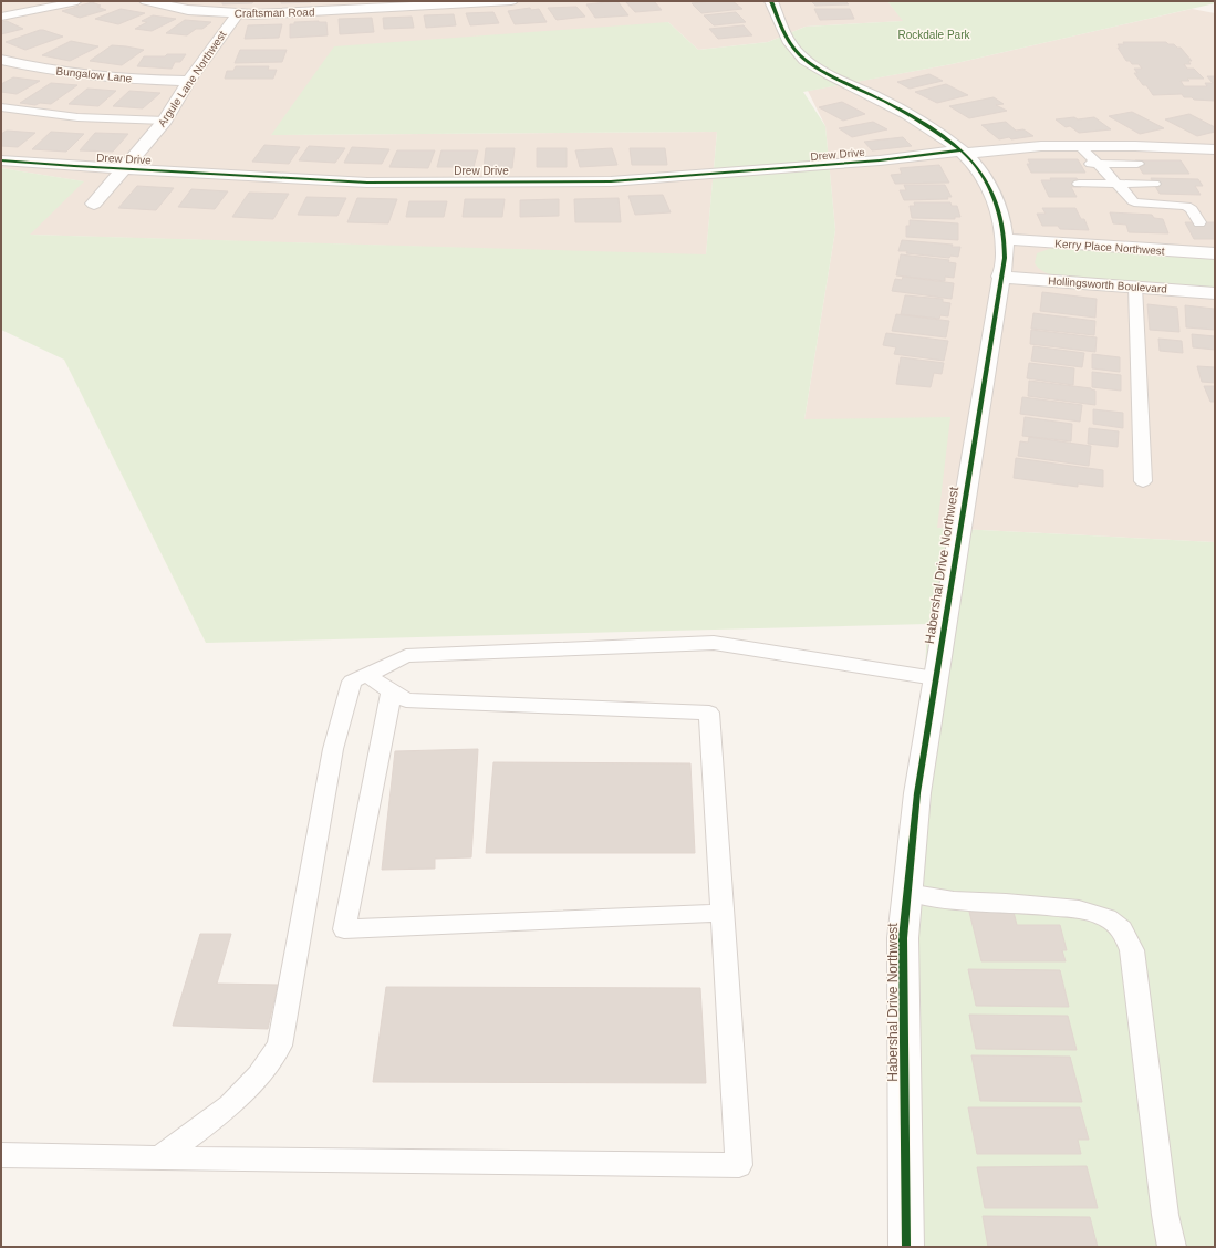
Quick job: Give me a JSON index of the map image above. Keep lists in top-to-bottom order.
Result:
{
  "streets": {
    "street": [
      "Craftsman Road",
      "Bungalow Lane",
      "Argule Lane Northwest",
      "Drew Drive",
      "Kerry Place Northwest",
      "Hollingsworth Boulevard",
      "Habershal Drive Northwest"
    ]
  },
  "crossings": [
    ["Craftsman Road", "Argule Lane Northwest"],
    ["Bungalow Lane", "Argule Lane Northwest"],
    ["Argule Lane Northwest", "Drew Drive"],
    ["Drew Drive", "Habershal Drive Northwest"],
    ["Kerry Place Northwest", "Habershal Drive Northwest"],
    ["Hollingsworth Boulevard", "Habershal Drive Northwest"]
  ],
  "parks": ["Rockdale Park"]
}
